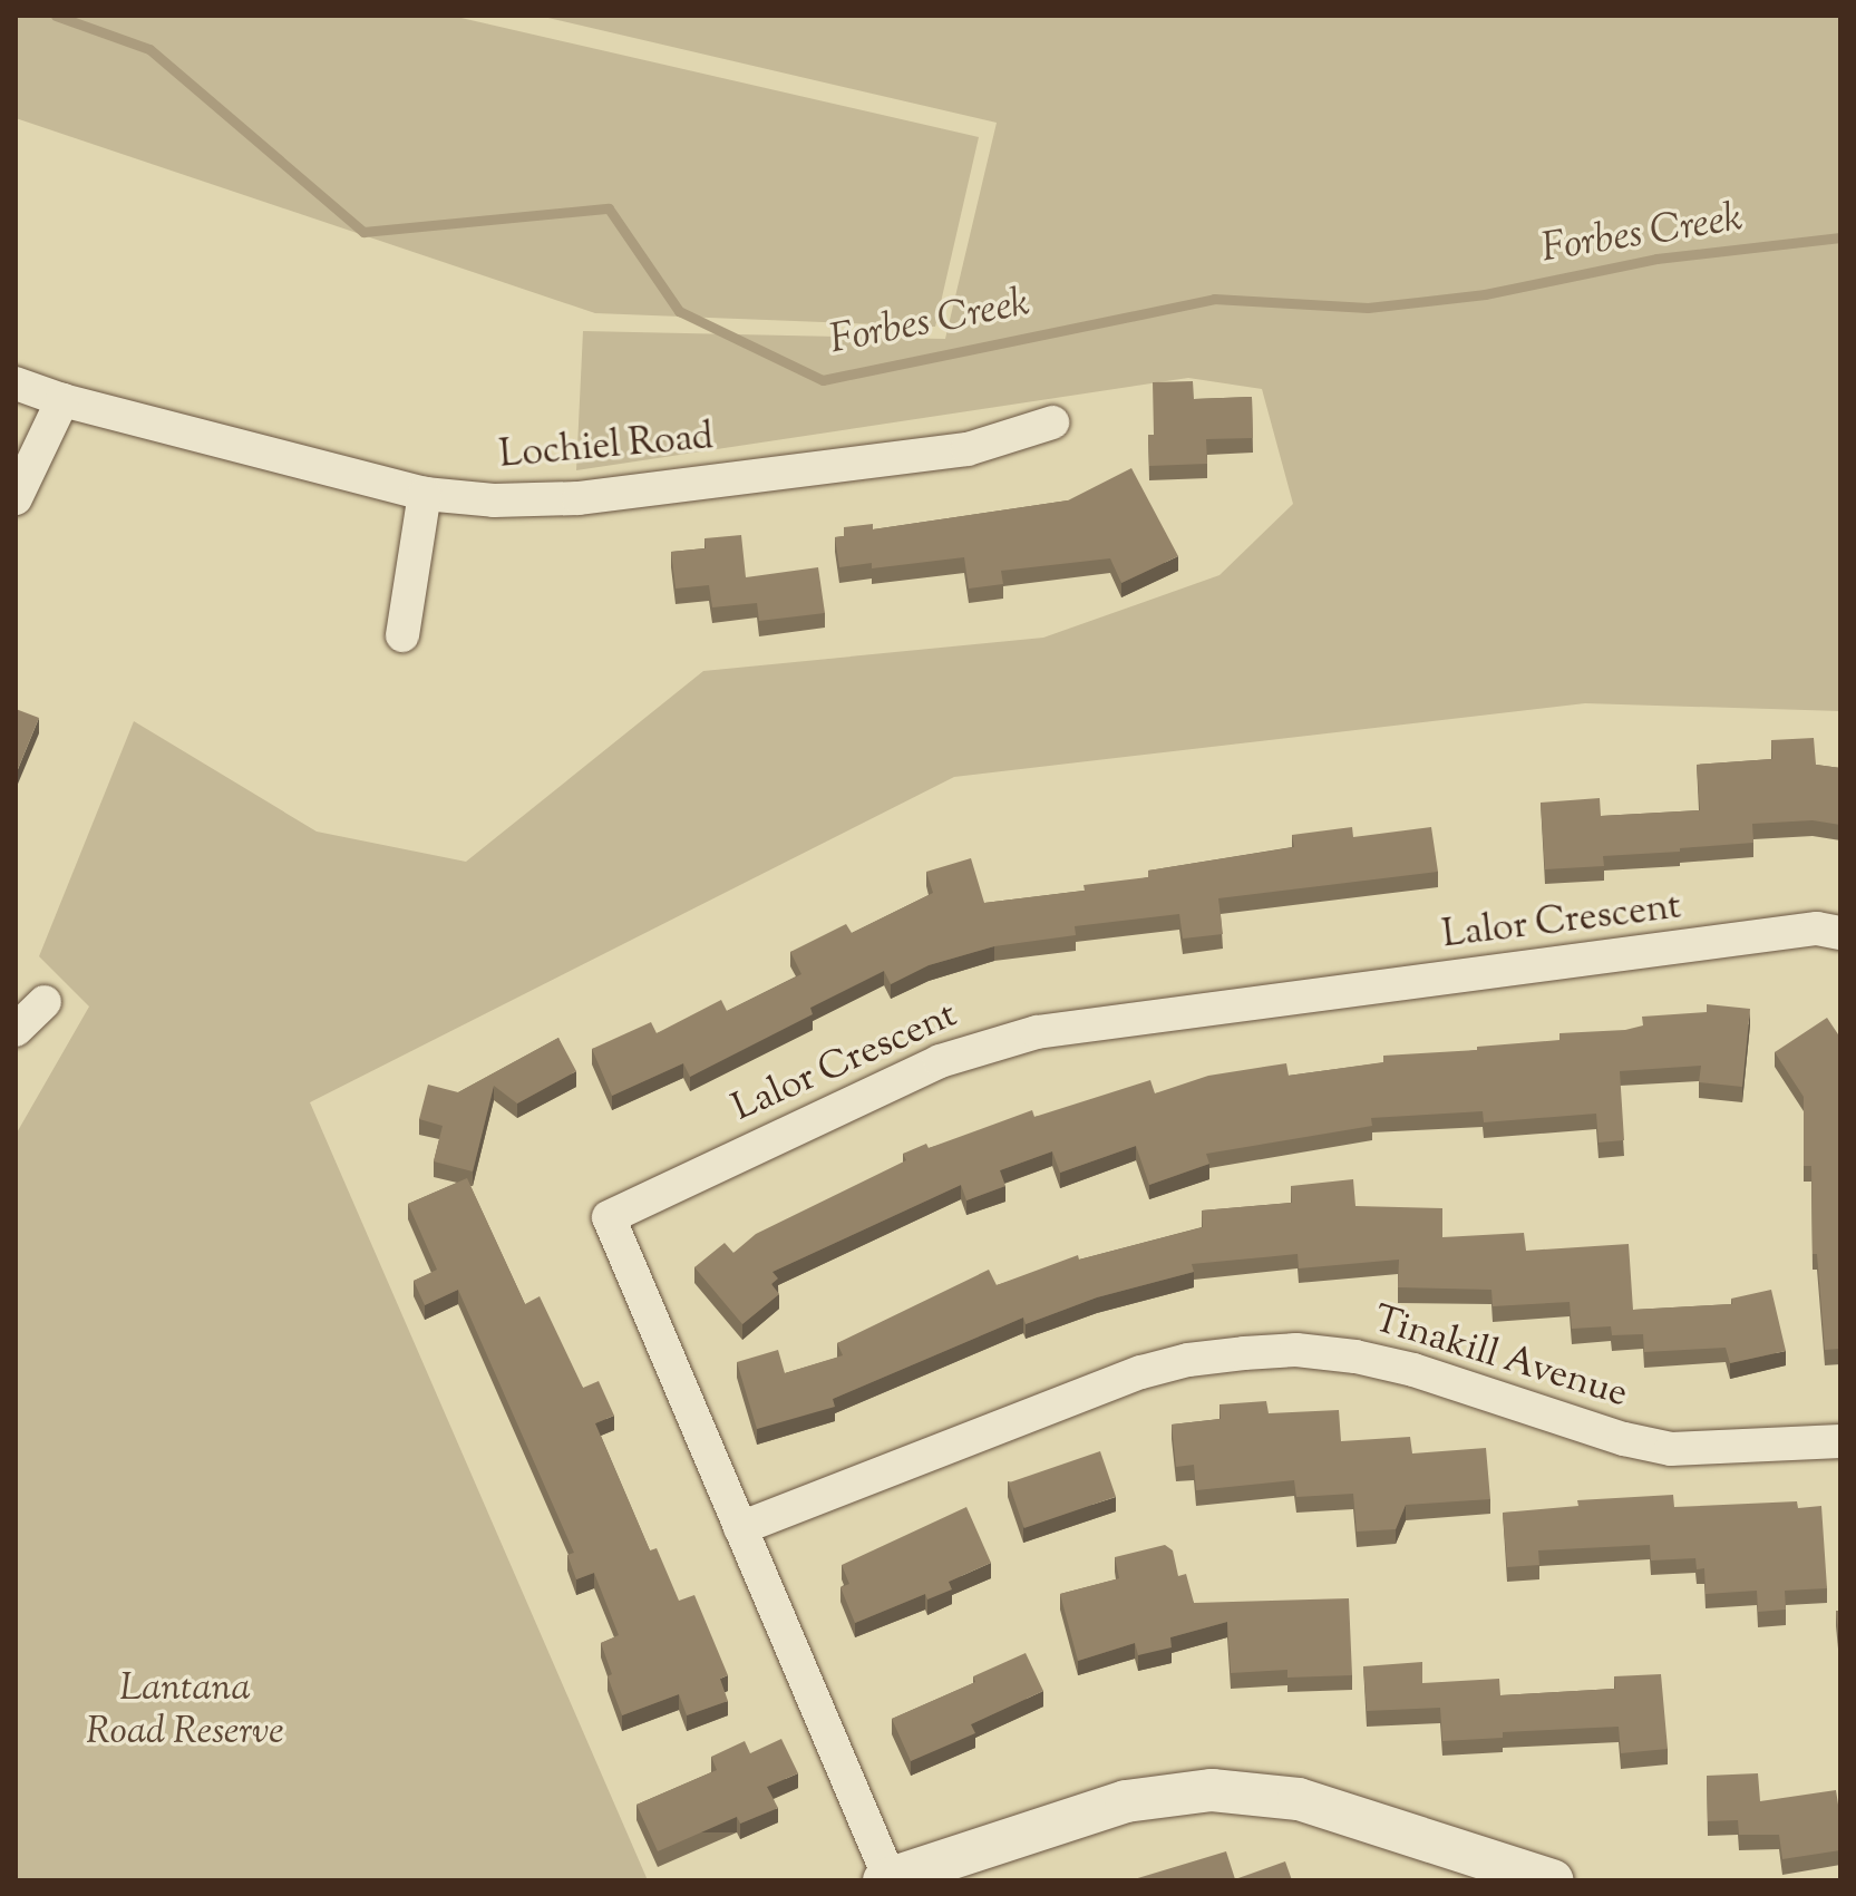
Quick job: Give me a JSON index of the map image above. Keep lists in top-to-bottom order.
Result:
{
  "streets": {
    "street": ["Lochiel Road", "Lalor Crescent", "Tinakill Avenue"]
  },
  "crossings": [
    ["Lalor Crescent", "Tinakill Avenue"]
  ],
  "water": ["Forbes Creek"],
  "parks": ["Lantana Road Reserve"]
}
